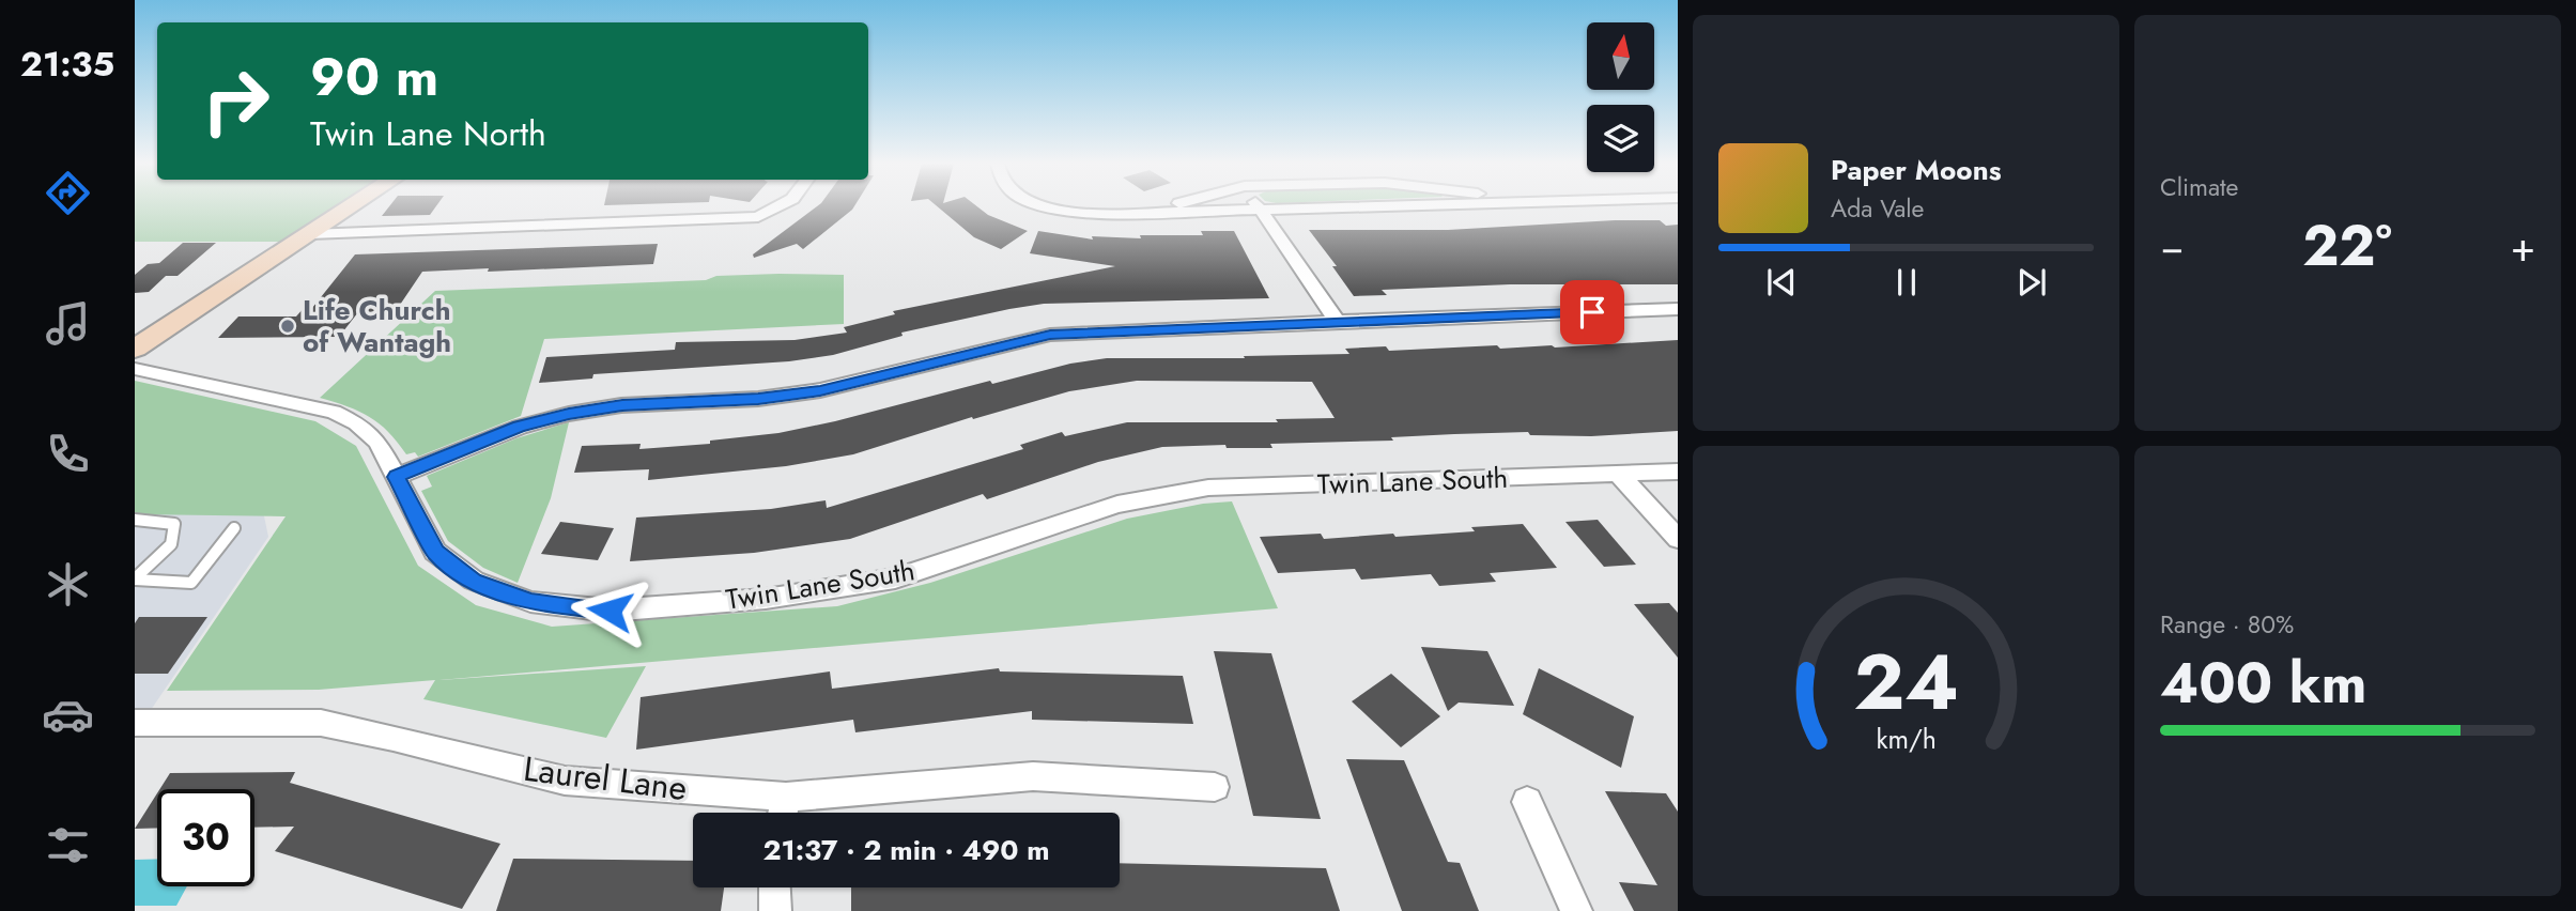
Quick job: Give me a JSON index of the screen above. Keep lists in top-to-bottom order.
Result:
{
  "streets": {
    "street": ["Twin Lane South", "Laurel Lane"]
  },
  "places": ["Life Church of Wantagh"],
  "north": "top",
  "page": {
    "tabs": "21:35",
    "tile": [
      "Climate",
      ["Range · 80%", "400 km"]
    ],
    "turn": ["90 m", "Twin Lane North"],
    "song": ["Paper Moons", "Ada Vale"],
    "heat": ["−", "22°", "+"],
    "limit": "30",
    "trip": "21:37 · 2 min · 490 m",
    "gauge": ["24", "km/h"]
  }
}
